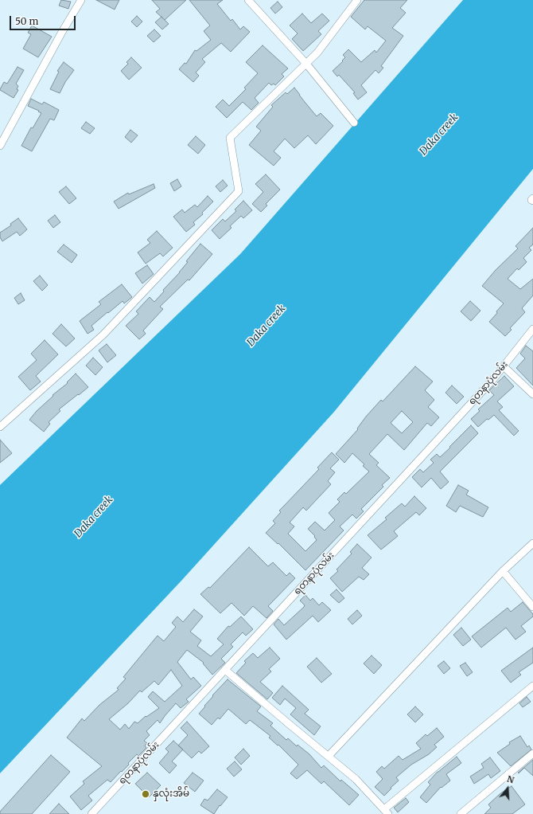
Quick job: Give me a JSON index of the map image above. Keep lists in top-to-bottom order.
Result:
{
  "streets": {
    "street": ["ရတနာပုံလမ်း"]
  },
  "water": ["Daka creek"],
  "places": ["နှလုံးအိမ်"],
  "scale_bar": "50 m",
  "north": "top"
}
